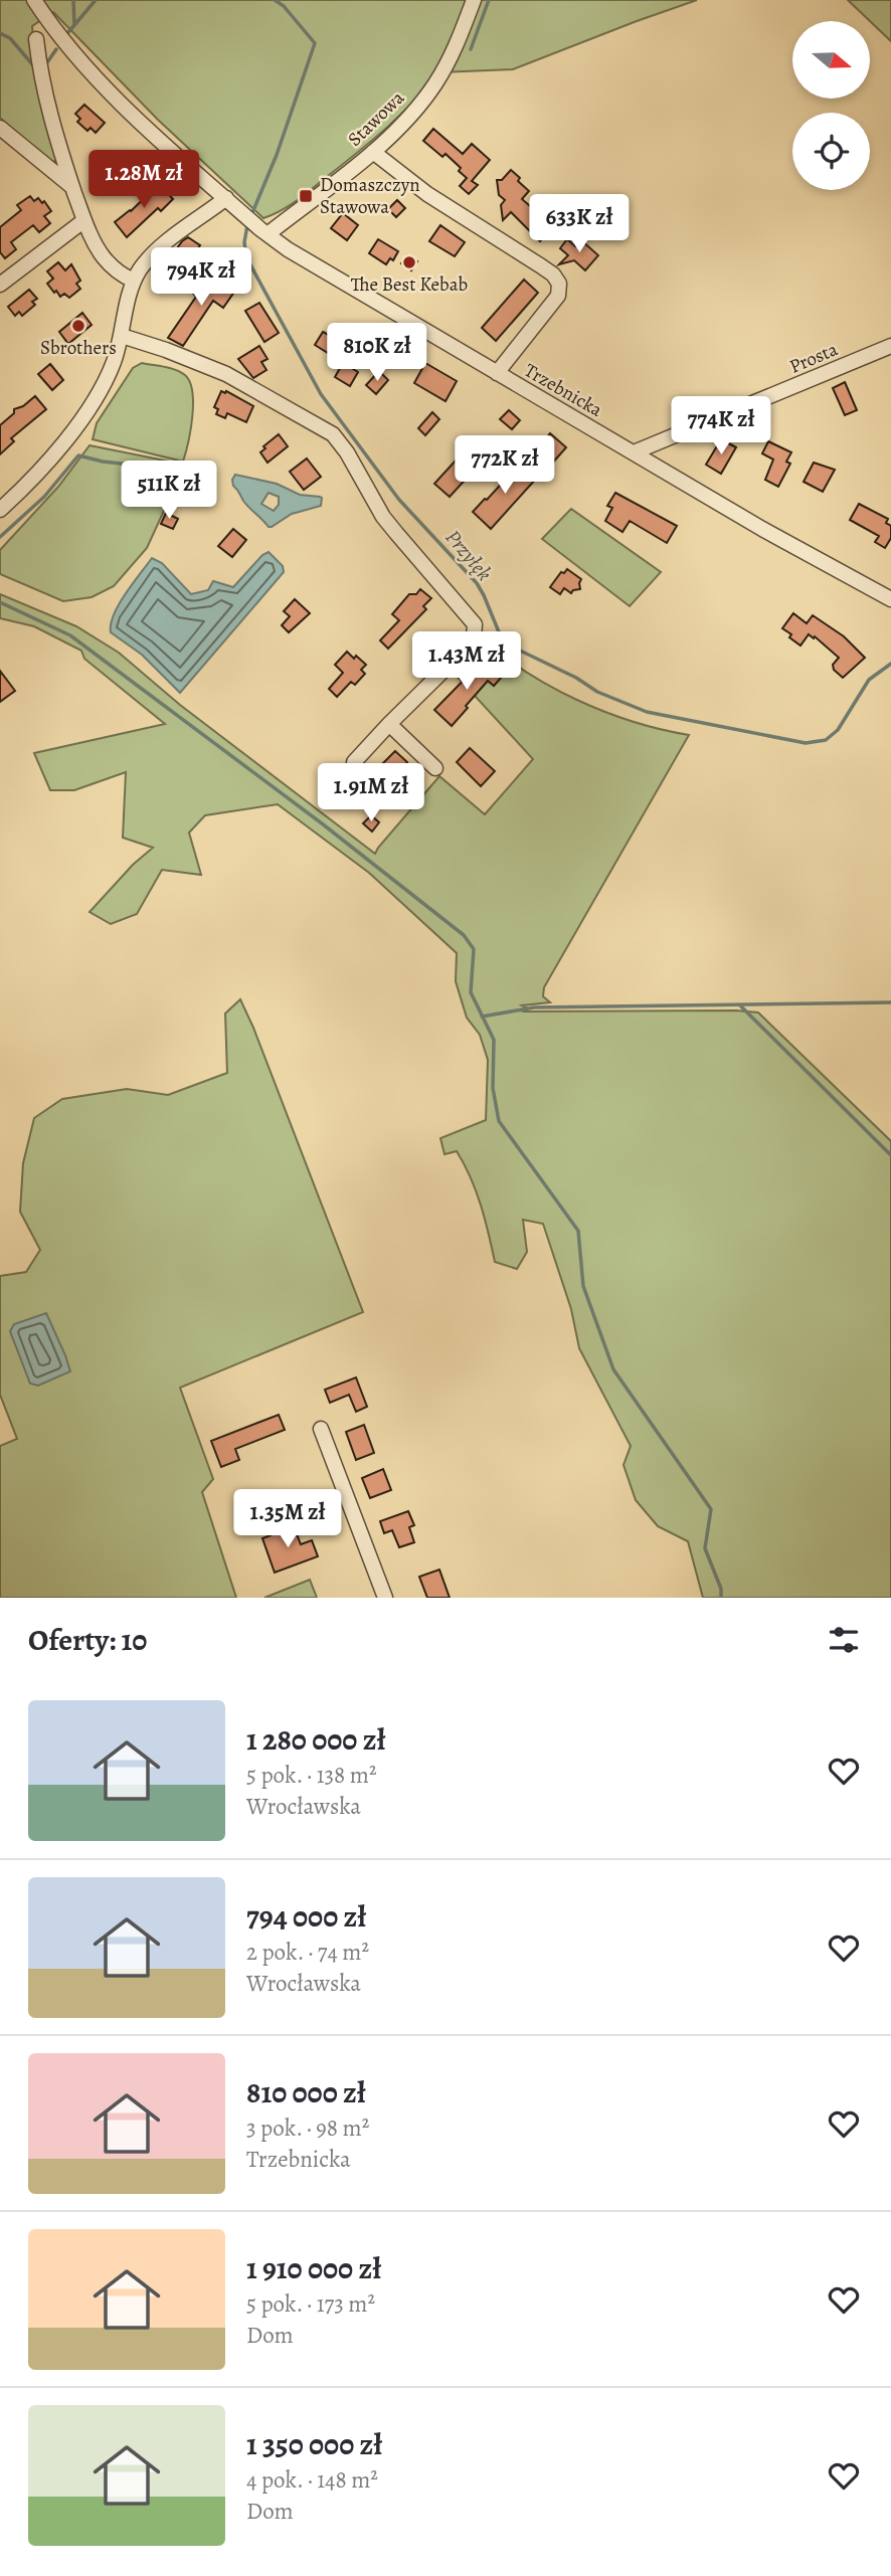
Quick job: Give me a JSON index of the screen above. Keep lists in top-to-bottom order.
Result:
{
  "streets": {
    "street": ["Stawowa", "Prosta", "Trzebnicka"]
  },
  "crossings": [
    ["Stawowa", "Trzebnicka"],
    ["Prosta", "Trzebnicka"]
  ],
  "water": ["Przyłęk"],
  "places": {
    "transit": ["Domaszczyn Stawowa"],
    "other": ["The Best Kebab", "Sbrothers"]
  },
  "north": "right",
  "page": {
    "price": [
      "1.28M zł",
      "633K zł",
      "794K zł",
      "810K zł",
      "774K zł",
      "772K zł",
      "511K zł",
      "1.43M zł",
      "1.91M zł",
      "1.35M zł"
    ],
    "heading": "Oferty: 10",
    "list": [
      {
        "name": "1 280 000 zł",
        "note": "5 pok. · 138 m² · Wrocławska"
      },
      {
        "name": "794 000 zł",
        "note": "2 pok. · 74 m² · Wrocławska"
      },
      {
        "name": "810 000 zł",
        "note": "3 pok. · 98 m² · Trzebnicka"
      },
      {
        "name": "1 910 000 zł",
        "note": "5 pok. · 173 m² · Dom"
      },
      {
        "name": "1 350 000 zł",
        "note": "4 pok. · 148 m² · Dom"
      }
    ]
  }
}
